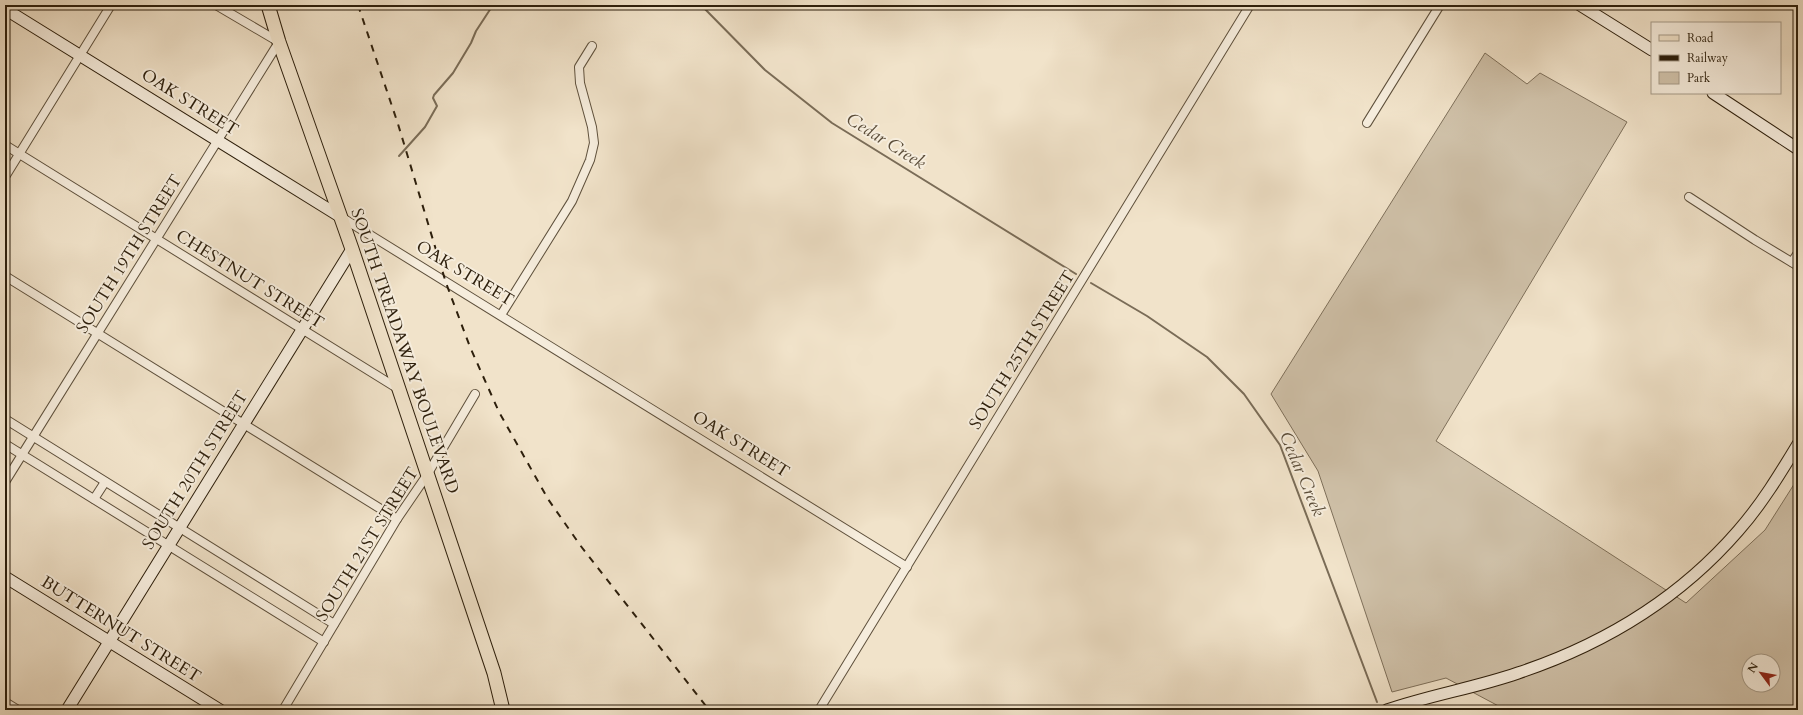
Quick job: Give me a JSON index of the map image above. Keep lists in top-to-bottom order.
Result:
{
  "streets": {
    "main road": ["SOUTH TREADAWAY BOULEVARD"],
    "street": [
      "OAK STREET",
      "SOUTH 19TH STREET",
      "CHESTNUT STREET",
      "SOUTH 25TH STREET",
      "SOUTH 20TH STREET",
      "SOUTH 21ST STREET",
      "BUTTERNUT STREET"
    ]
  },
  "crossings": [
    ["OAK STREET", "SOUTH 19TH STREET"],
    ["OAK STREET", "SOUTH 25TH STREET"],
    ["OAK STREET", "SOUTH TREADAWAY BOULEVARD"],
    ["SOUTH 19TH STREET", "CHESTNUT STREET"],
    ["SOUTH 19TH STREET", "SOUTH TREADAWAY BOULEVARD"],
    ["CHESTNUT STREET", "SOUTH TREADAWAY BOULEVARD"],
    ["CHESTNUT STREET", "SOUTH 20TH STREET"],
    ["SOUTH TREADAWAY BOULEVARD", "SOUTH 20TH STREET"],
    ["SOUTH TREADAWAY BOULEVARD", "SOUTH 21ST STREET"],
    ["SOUTH 20TH STREET", "BUTTERNUT STREET"]
  ],
  "water": ["Cedar Creek"],
  "legend": ["Road", "Railway", "Park"],
  "north": "top left"
}
